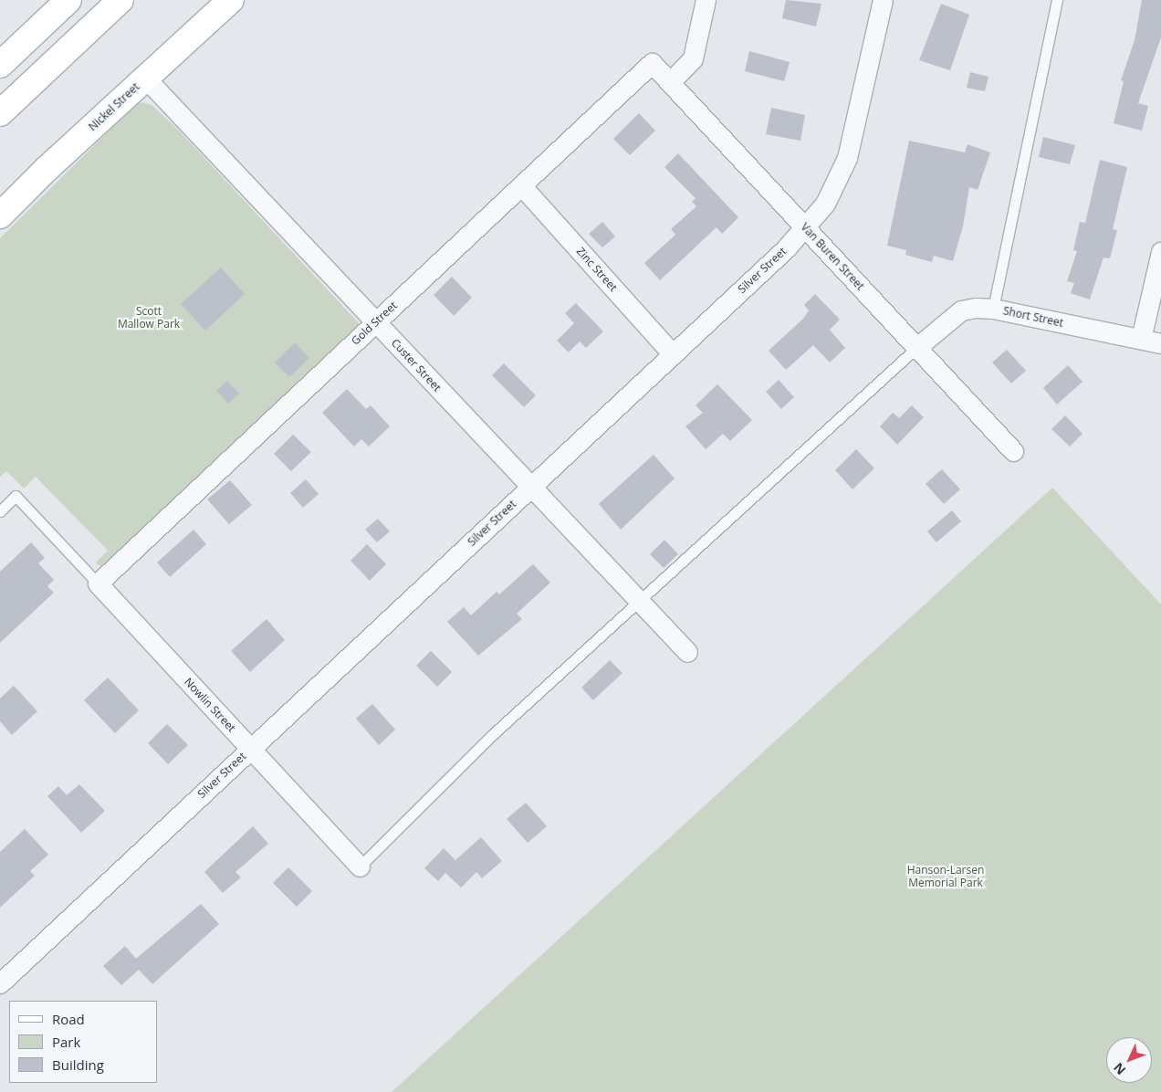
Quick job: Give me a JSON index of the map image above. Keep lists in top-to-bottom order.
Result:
{
  "streets": {
    "main road": ["Nickel Street"],
    "street": [
      "Van Buren Street",
      "Zinc Street",
      "Silver Street",
      "Short Street",
      "Gold Street",
      "Custer Street",
      "Nowlin Street"
    ]
  },
  "crossings": [
    ["Nickel Street", "Custer Street"],
    ["Van Buren Street", "Silver Street"],
    ["Van Buren Street", "Short Street"],
    ["Van Buren Street", "Gold Street"],
    ["Zinc Street", "Silver Street"],
    ["Zinc Street", "Gold Street"],
    ["Silver Street", "Custer Street"],
    ["Silver Street", "Nowlin Street"],
    ["Gold Street", "Custer Street"],
    ["Gold Street", "Nowlin Street"]
  ],
  "parks": ["Scott Mallow Park", "Hanson-Larsen Memorial Park"],
  "legend": ["Road", "Park", "Building"],
  "north": "bottom left"
}
